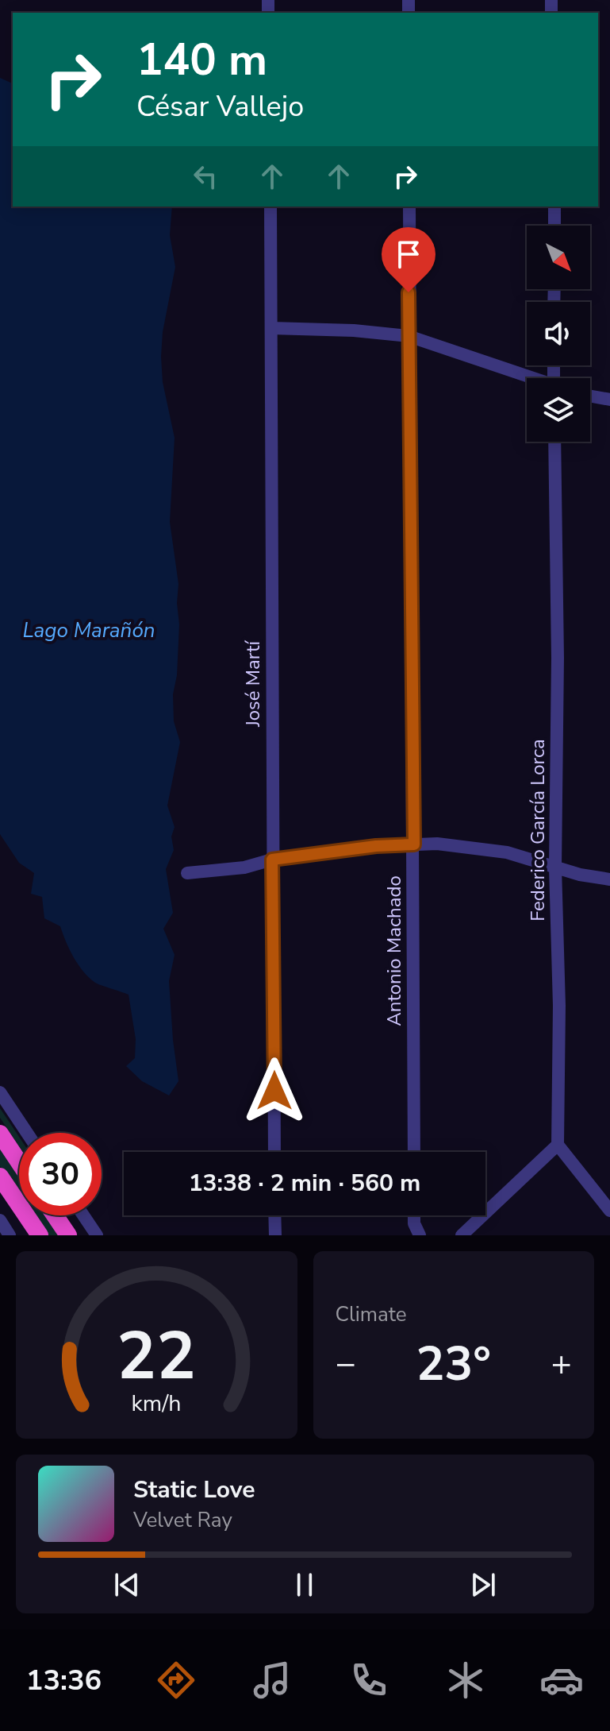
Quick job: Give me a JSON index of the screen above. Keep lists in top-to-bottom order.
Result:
{
  "streets": {
    "street": ["José Martí", "Federico García Lorca", "Antonio Machado"]
  },
  "water": ["Lago Marañón"],
  "north": "bottom right",
  "page": {
    "turn": ["140 m", "César Vallejo"],
    "limit": "30",
    "trip": "13:38 · 2 min · 560 m",
    "tile": "Climate",
    "heat": ["−", "23°", "+"],
    "song": ["Static Love", "Velvet Ray"],
    "tabs": "13:36",
    "gauge": ["22", "km/h"]
  }
}
